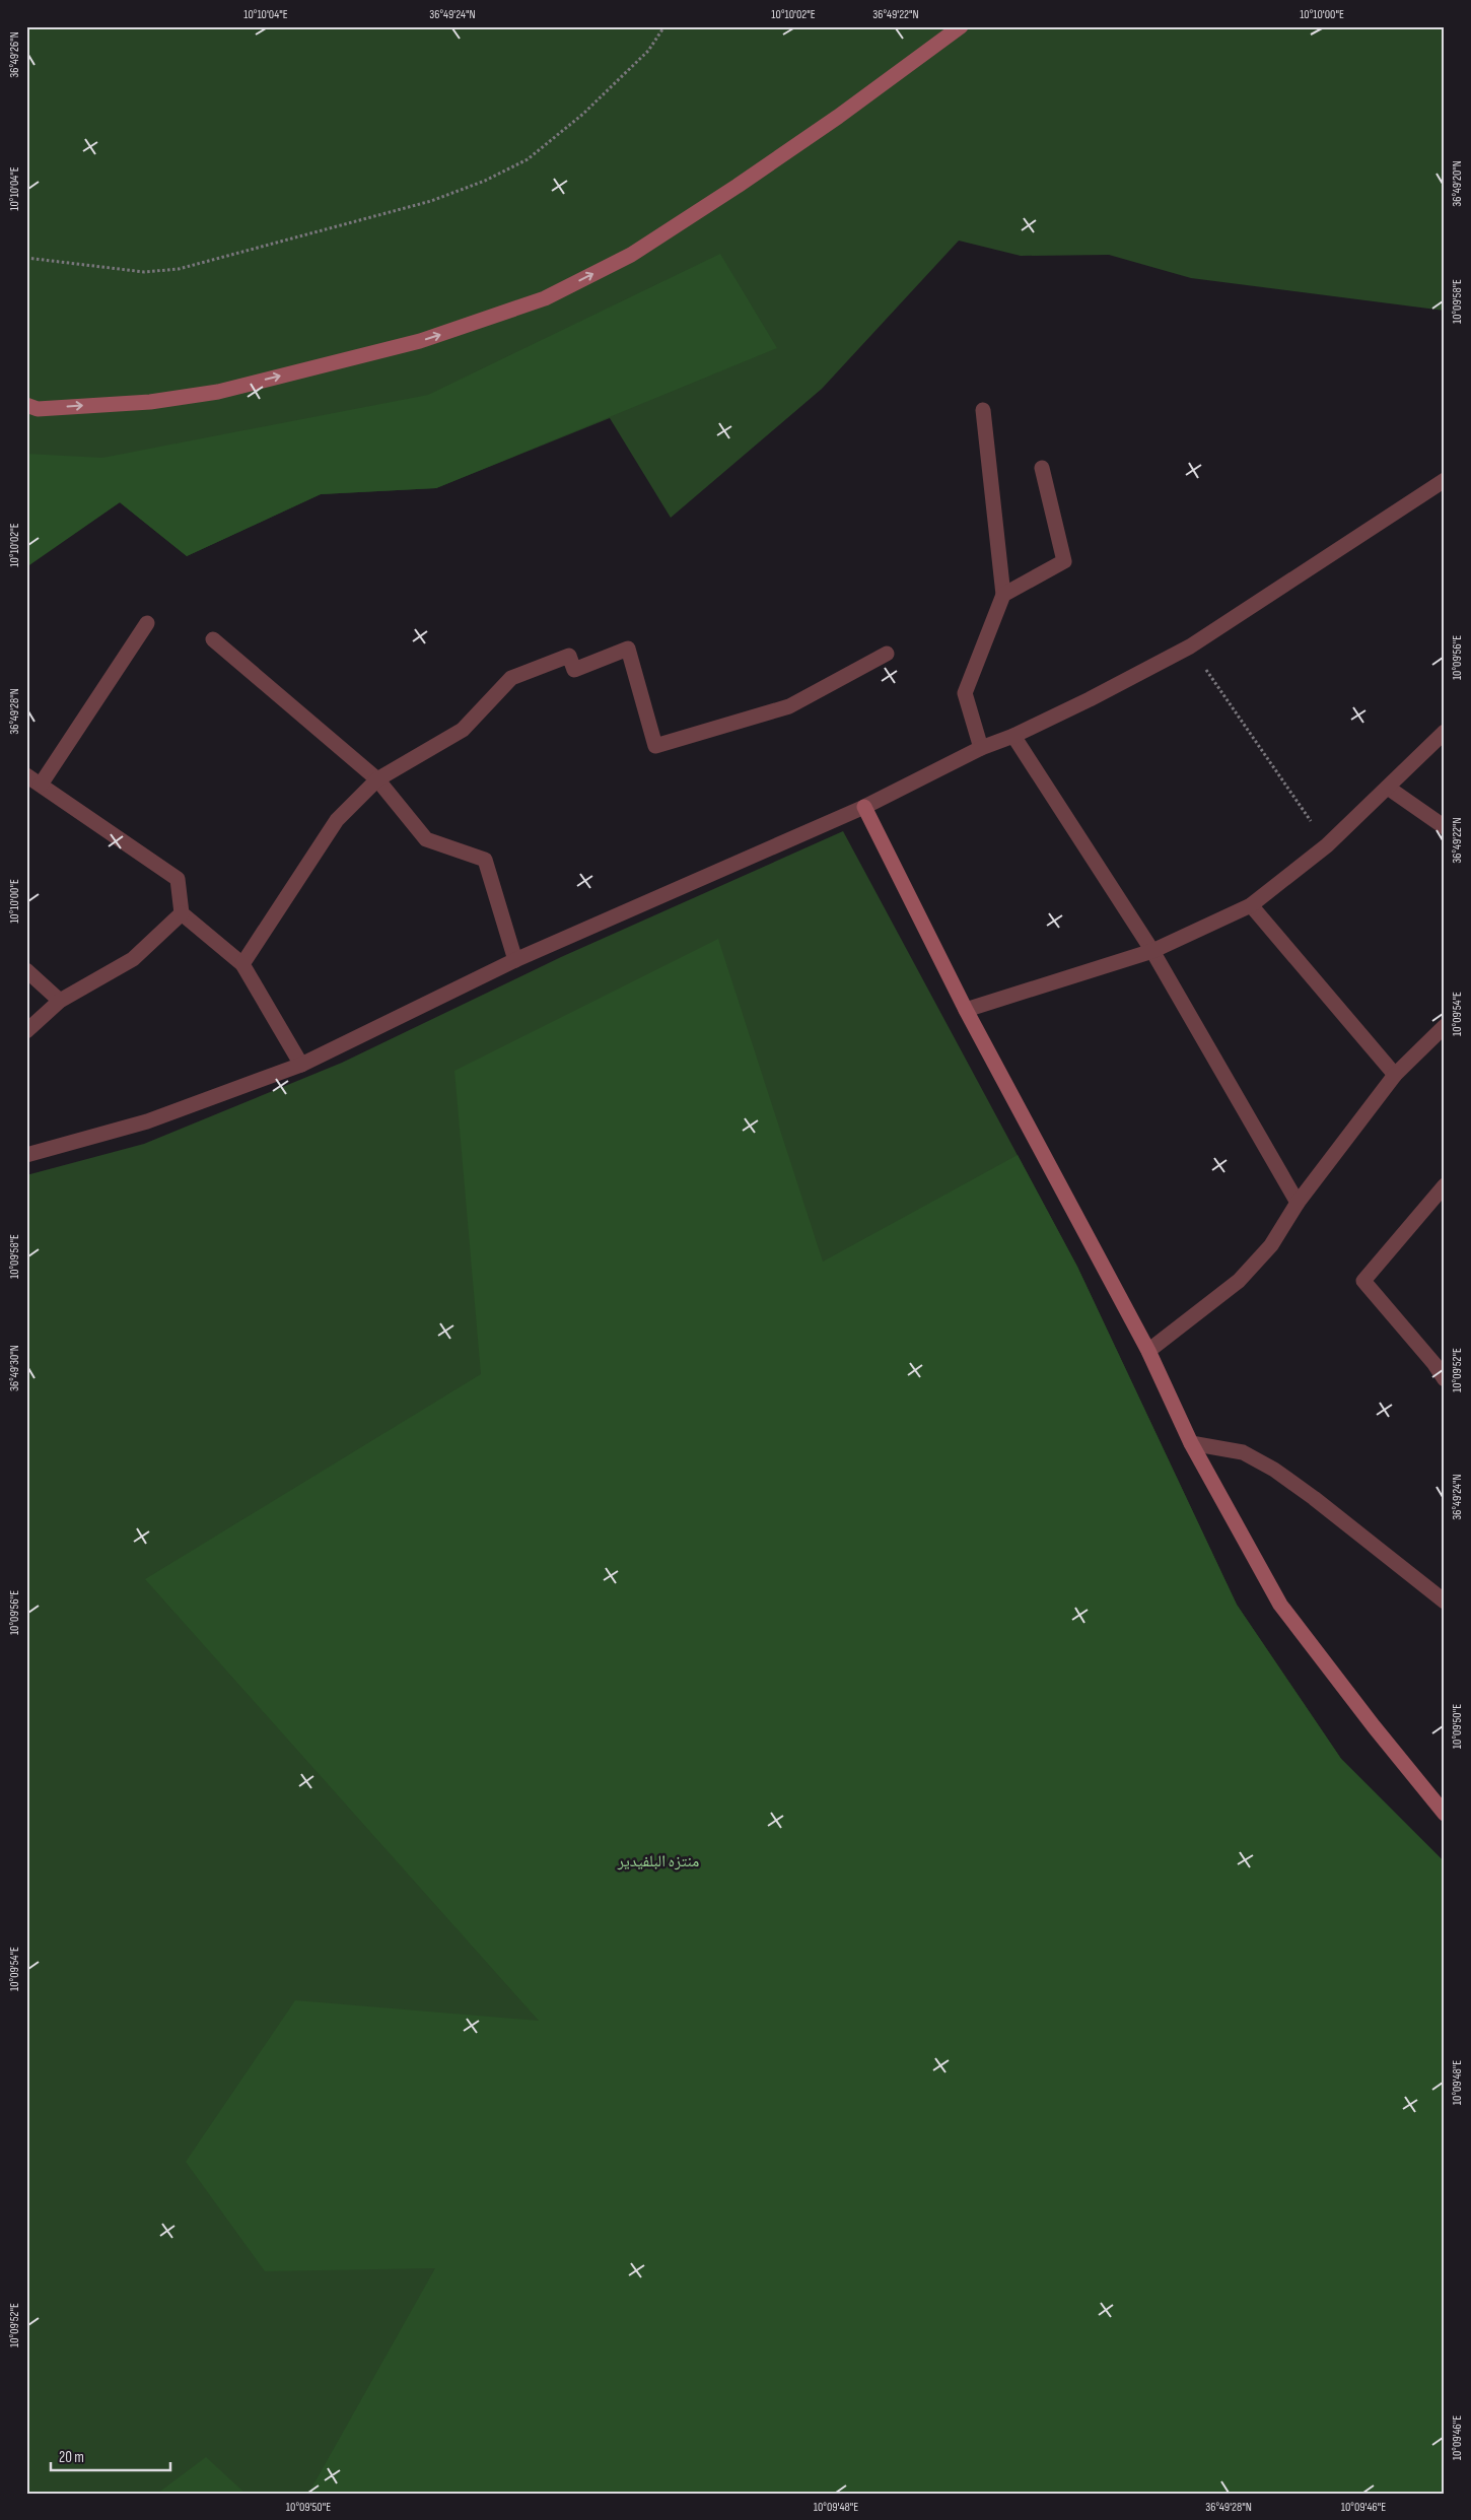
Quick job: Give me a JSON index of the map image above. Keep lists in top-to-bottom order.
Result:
{
  "parks": ["منتزه البلفيدير"],
  "scale_bar": "20 m",
  "coordinates": [
    "10°10'04\"E",
    "36°49'24\"N",
    "10°10'02\"E",
    "36°49'22\"N",
    "10°10'00\"E",
    "36°49'26\"N",
    "36°49'20\"N",
    "10°09'58\"E",
    "10°09'56\"E",
    "36°49'28\"N",
    "10°09'54\"E",
    "36°49'30\"N",
    "10°09'52\"E",
    "10°09'50\"E",
    "10°09'48\"E",
    "10°09'46\"E"
  ]
}
